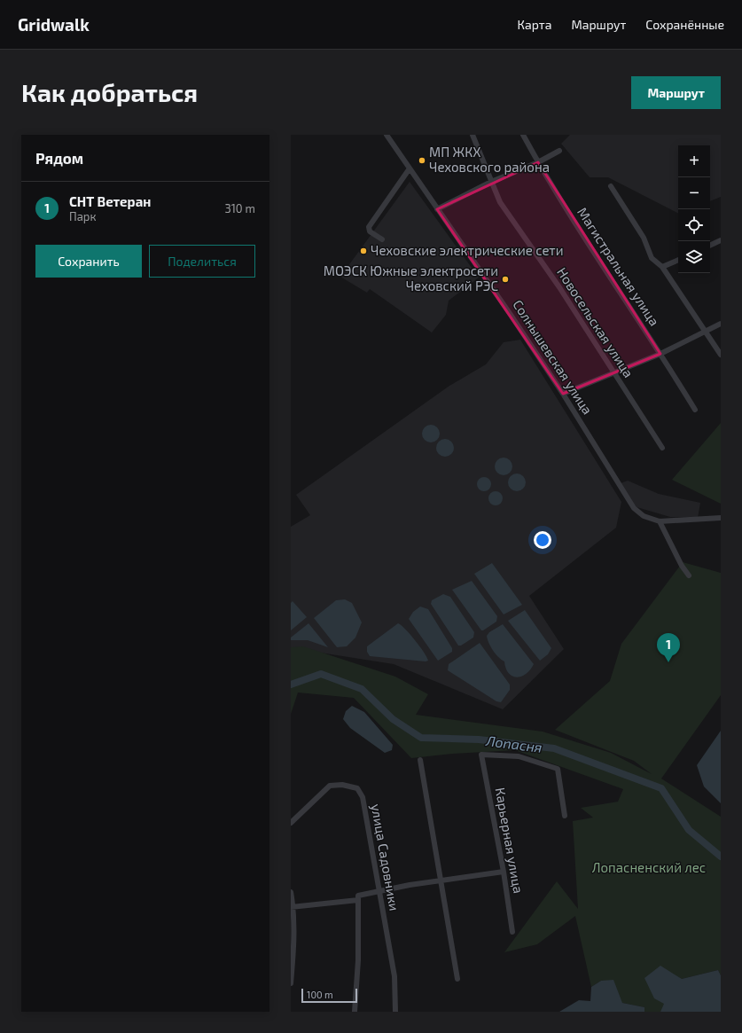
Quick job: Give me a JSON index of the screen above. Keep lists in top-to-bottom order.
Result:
{
  "streets": {
    "street": [
      "Магистральная улица",
      "Новосельская улица",
      "Солнышевская улица",
      "Карьерная улица",
      "улица Садовники"
    ]
  },
  "water": ["Лопасня"],
  "parks": ["Лопасненский лес"],
  "places": ["МП ЖКХ Чеховского района", "Чеховские электрические сети", "МОЭСК Южные электросети Чеховский РЭС"],
  "scale_bar": "100 m",
  "page": {
    "header": "Gridwalk",
    "nav": ["Карта", "Маршрут", "Сохранённые"],
    "buttons": [
      "Маршрут",
      ["Сохранить", "Поделиться"]
    ],
    "title": "Как добраться",
    "heading": "Рядом",
    "map_buttons": ["+", "−"],
    "list": [
      {
        "mark": "1",
        "name": "СНТ Ветеран",
        "note": "Парк",
        "value": "310 m"
      }
    ],
    "pins": "1",
    "scale": "100 m"
  }
}
